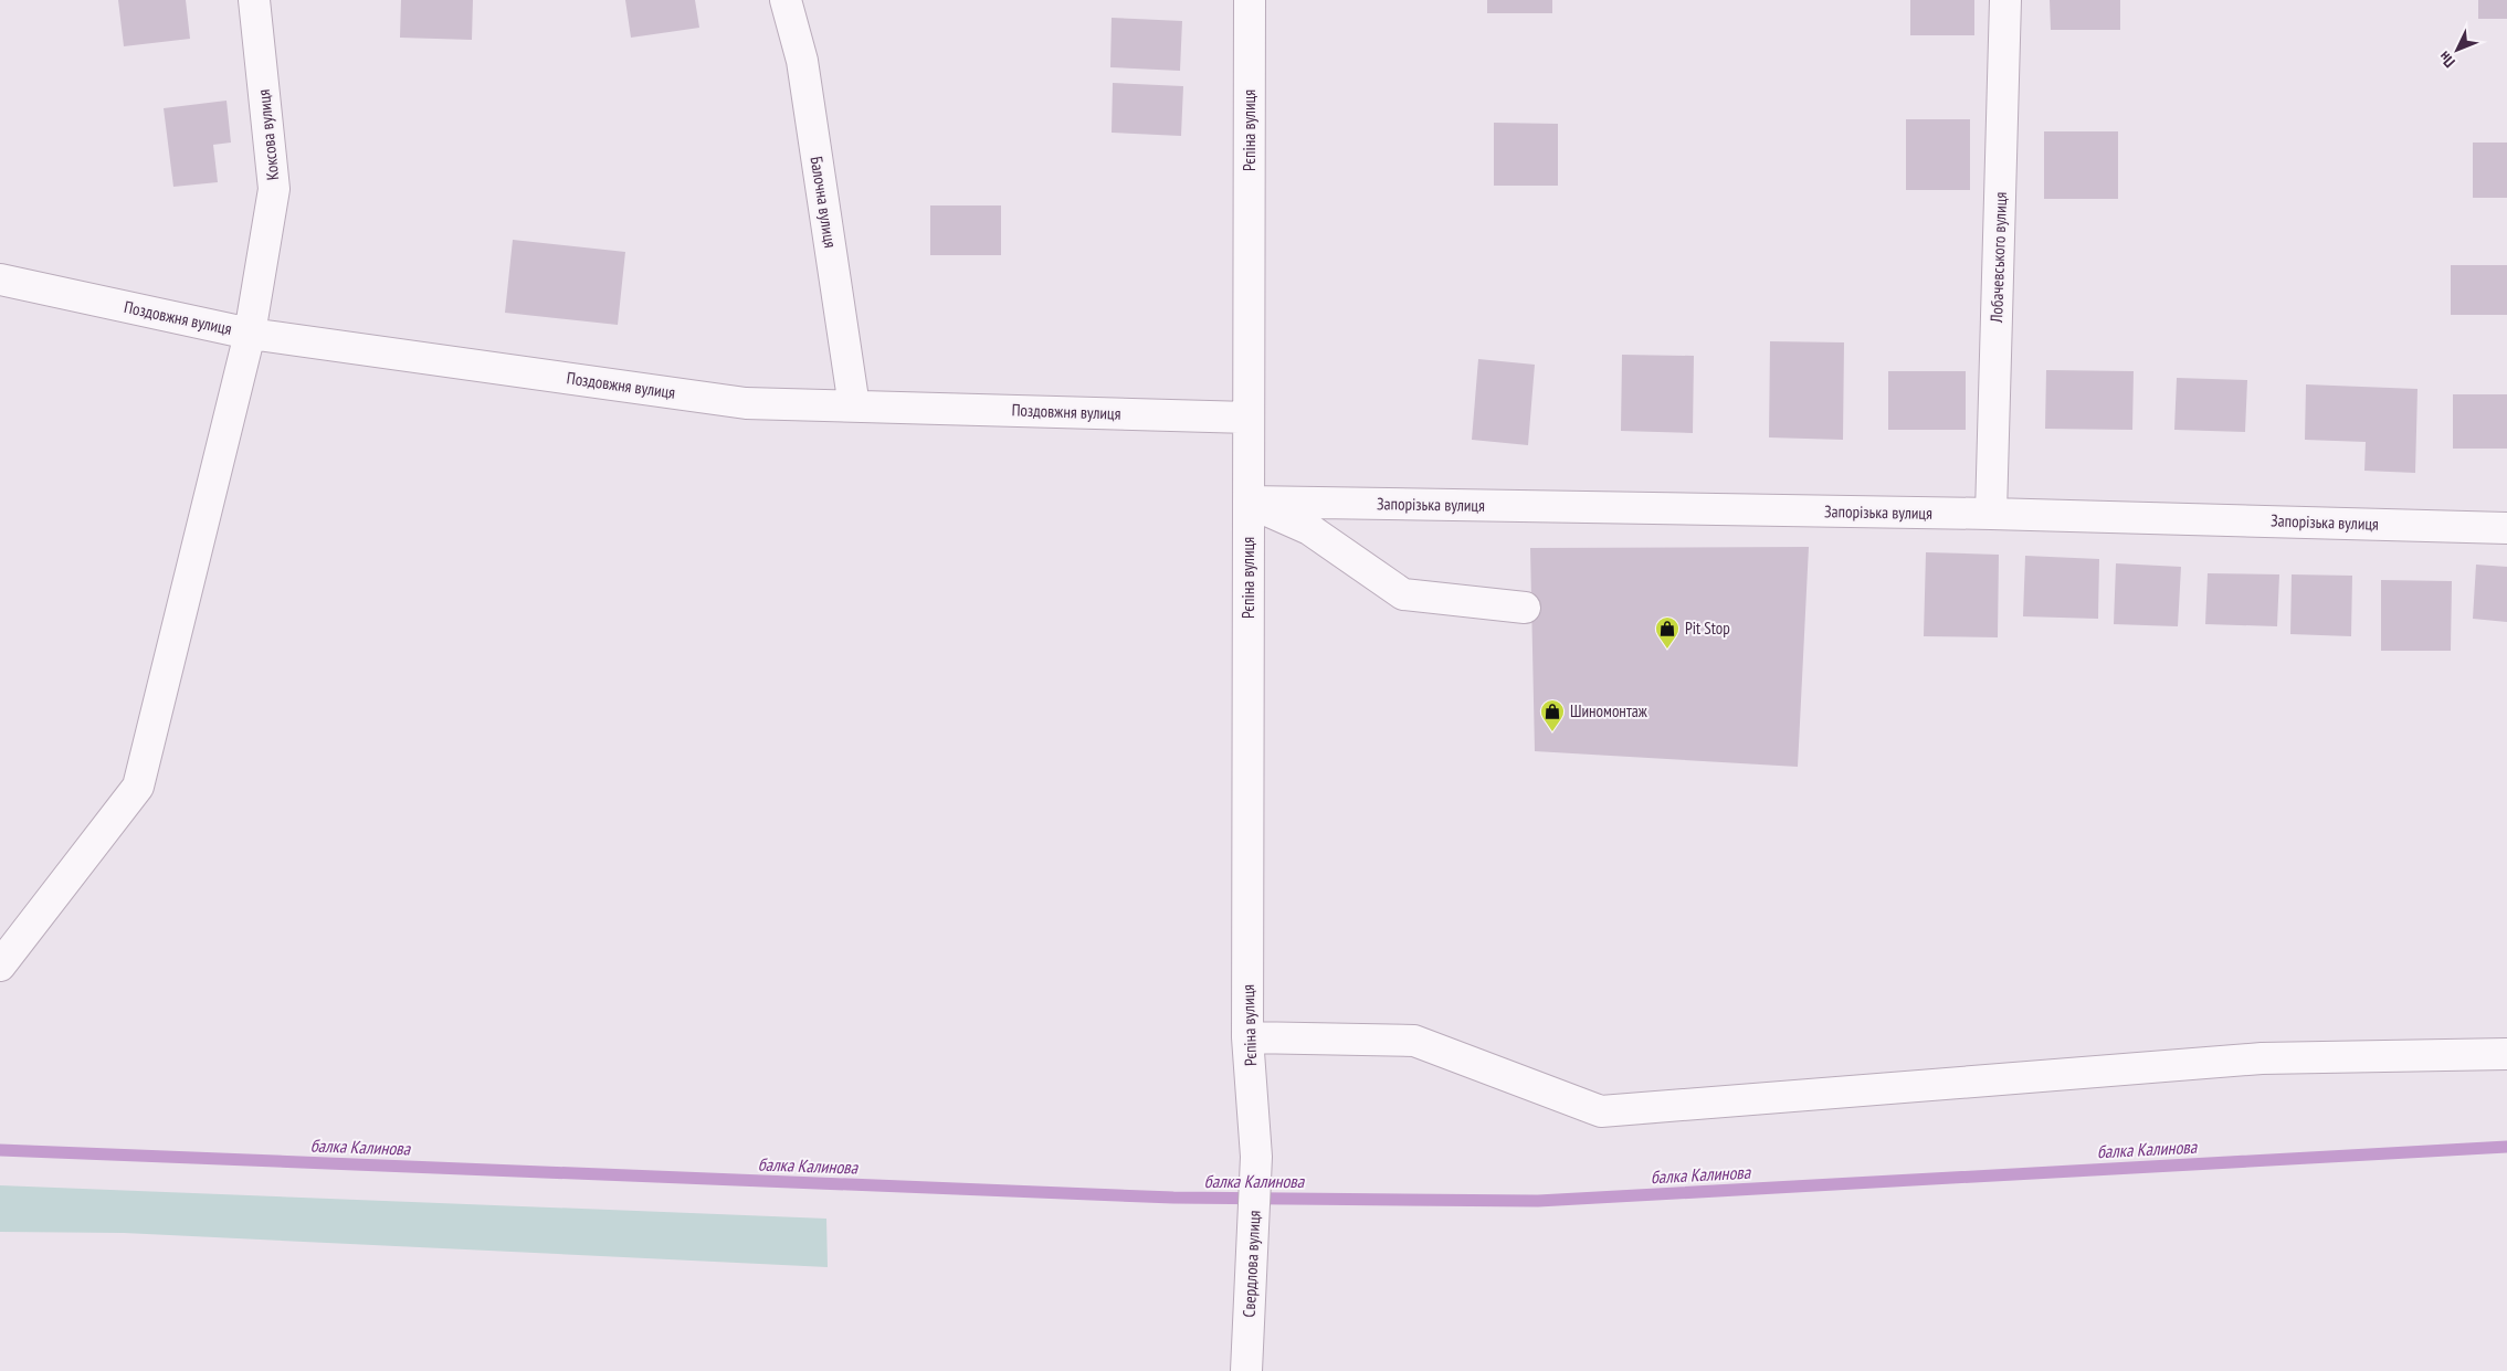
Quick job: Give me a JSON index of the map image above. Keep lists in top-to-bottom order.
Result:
{
  "streets": {
    "street": [
      "Рєпіна вулиця",
      "Коксова вулиця",
      "Балочна вулиця",
      "Лобачевського вулиця",
      "Поздовжня вулиця",
      "Запорізька вулиця",
      "Свердлова вулиця"
    ]
  },
  "crossings": [
    ["Рєпіна вулиця", "Поздовжня вулиця"],
    ["Рєпіна вулиця", "Запорізька вулиця"],
    ["Рєпіна вулиця", "Свердлова вулиця"],
    ["Коксова вулиця", "Поздовжня вулиця"],
    ["Балочна вулиця", "Поздовжня вулиця"],
    ["Лобачевського вулиця", "Запорізька вулиця"]
  ],
  "water": ["балка Калинова"],
  "places": {
    "shop": ["Pit Stop", "Шиномонтаж"]
  },
  "north": "bottom left"
}
